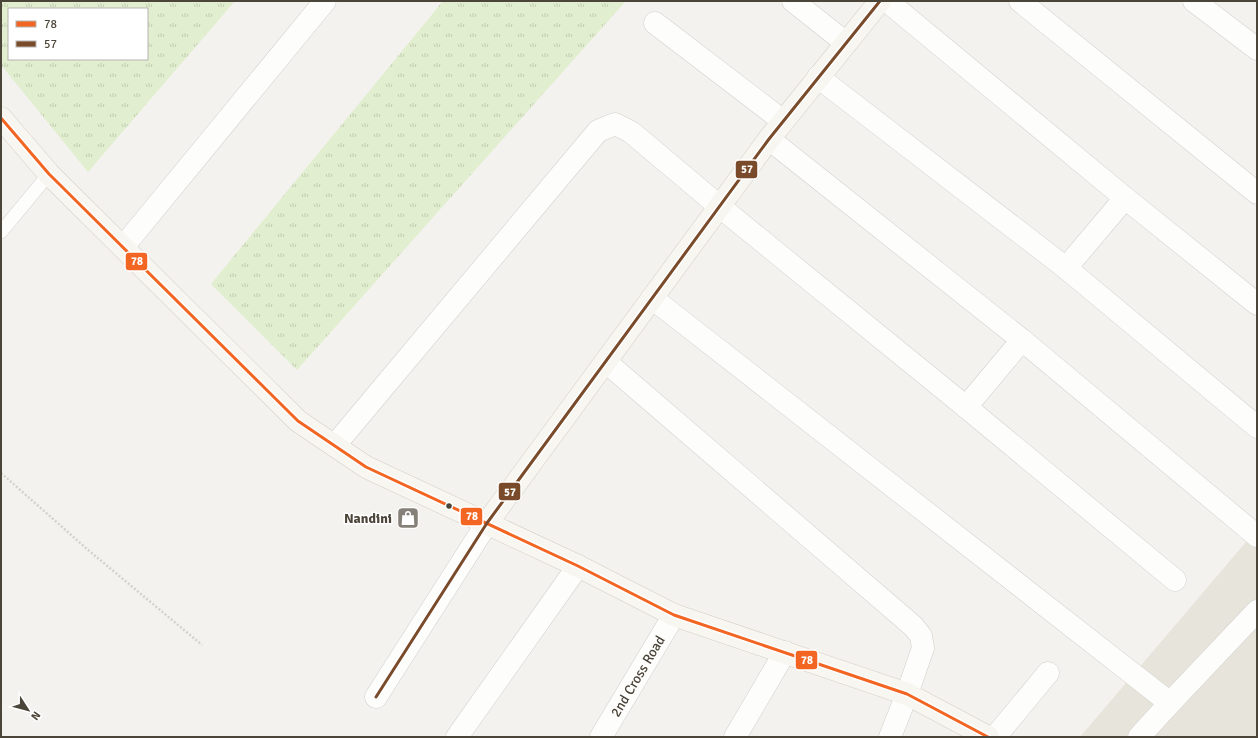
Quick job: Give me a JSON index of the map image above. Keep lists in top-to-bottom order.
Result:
{
  "streets": {
    "street": ["2nd Cross Road"]
  },
  "places": {
    "shop": ["Nandini"]
  },
  "lines": ["transit line 57", "transit line 78"],
  "legend": ["78", "57"],
  "north": "bottom right"
}
